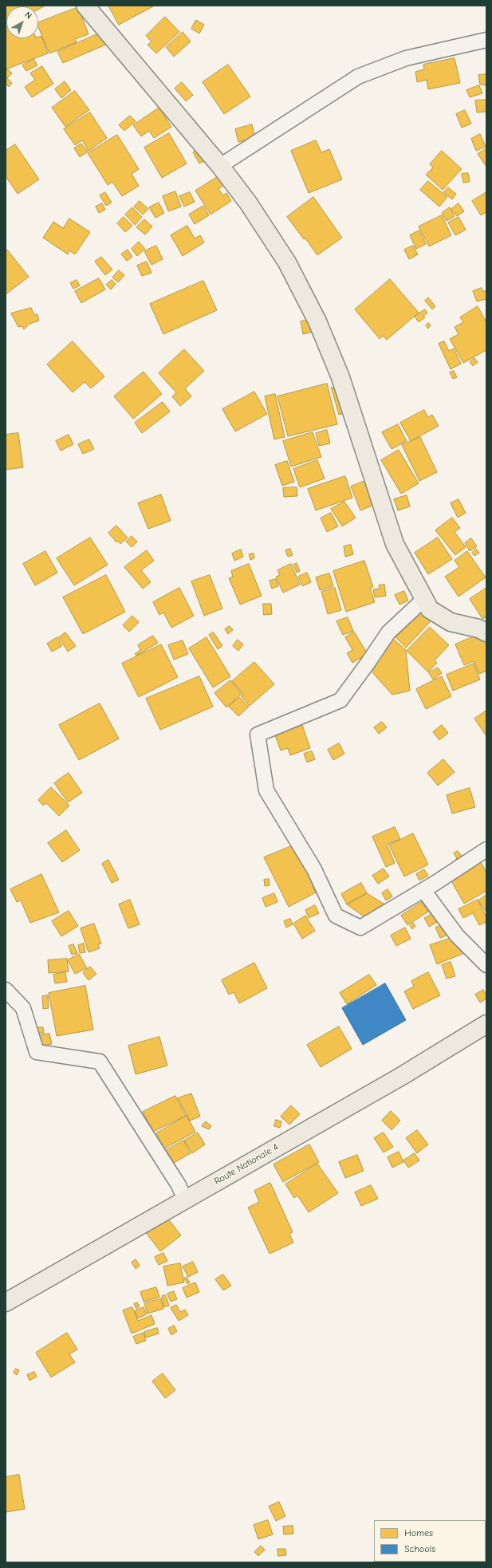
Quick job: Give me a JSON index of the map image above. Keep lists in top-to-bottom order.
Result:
{
  "streets": {
    "main road": ["Route Nationale 4"]
  },
  "legend": ["Homes", "Schools"],
  "north": "top right"
}
